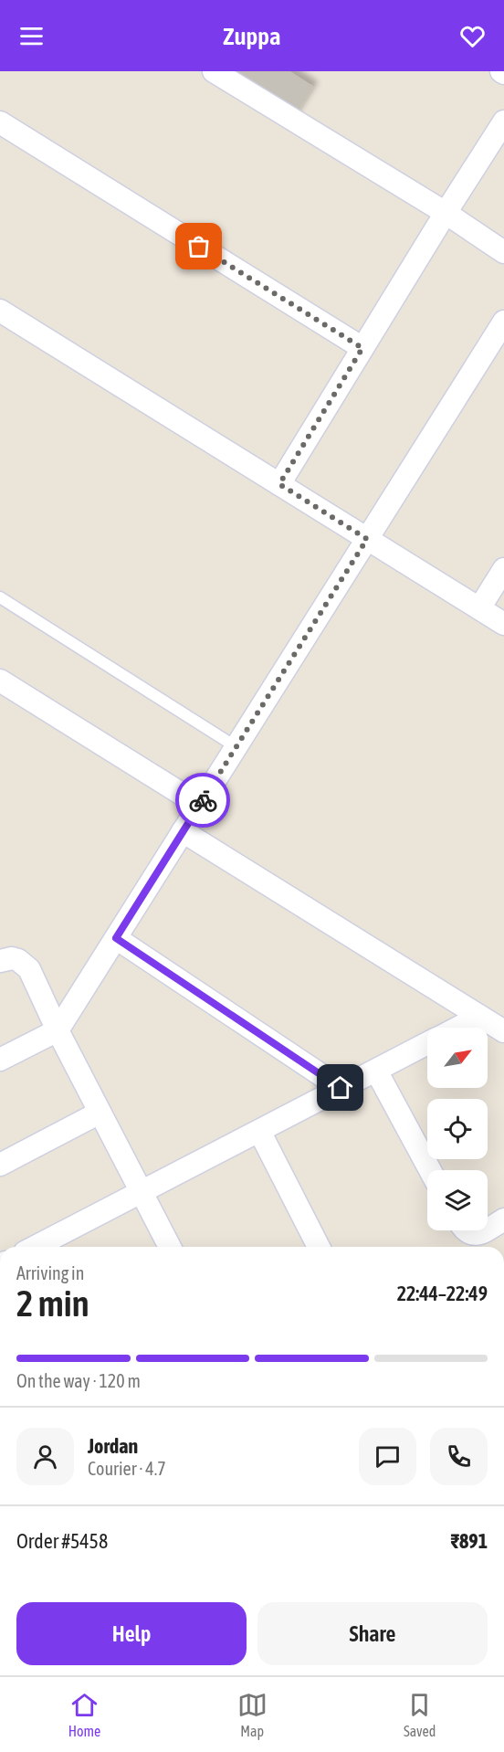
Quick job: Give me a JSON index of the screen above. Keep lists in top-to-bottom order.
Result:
{
  "north": "top right",
  "page": {
    "header": "Zuppa",
    "heading": ["2 min", "Arriving in", "22:44–22:49"],
    "panel": [
      "Jordan",
      "Courier · 4.7",
      "Order #5458",
      "₹891"
    ],
    "bar": "On the way · 120 m",
    "buttons": ["Help", "Share"],
    "tabs": ["Home", "Map", "Saved"]
  }
}
